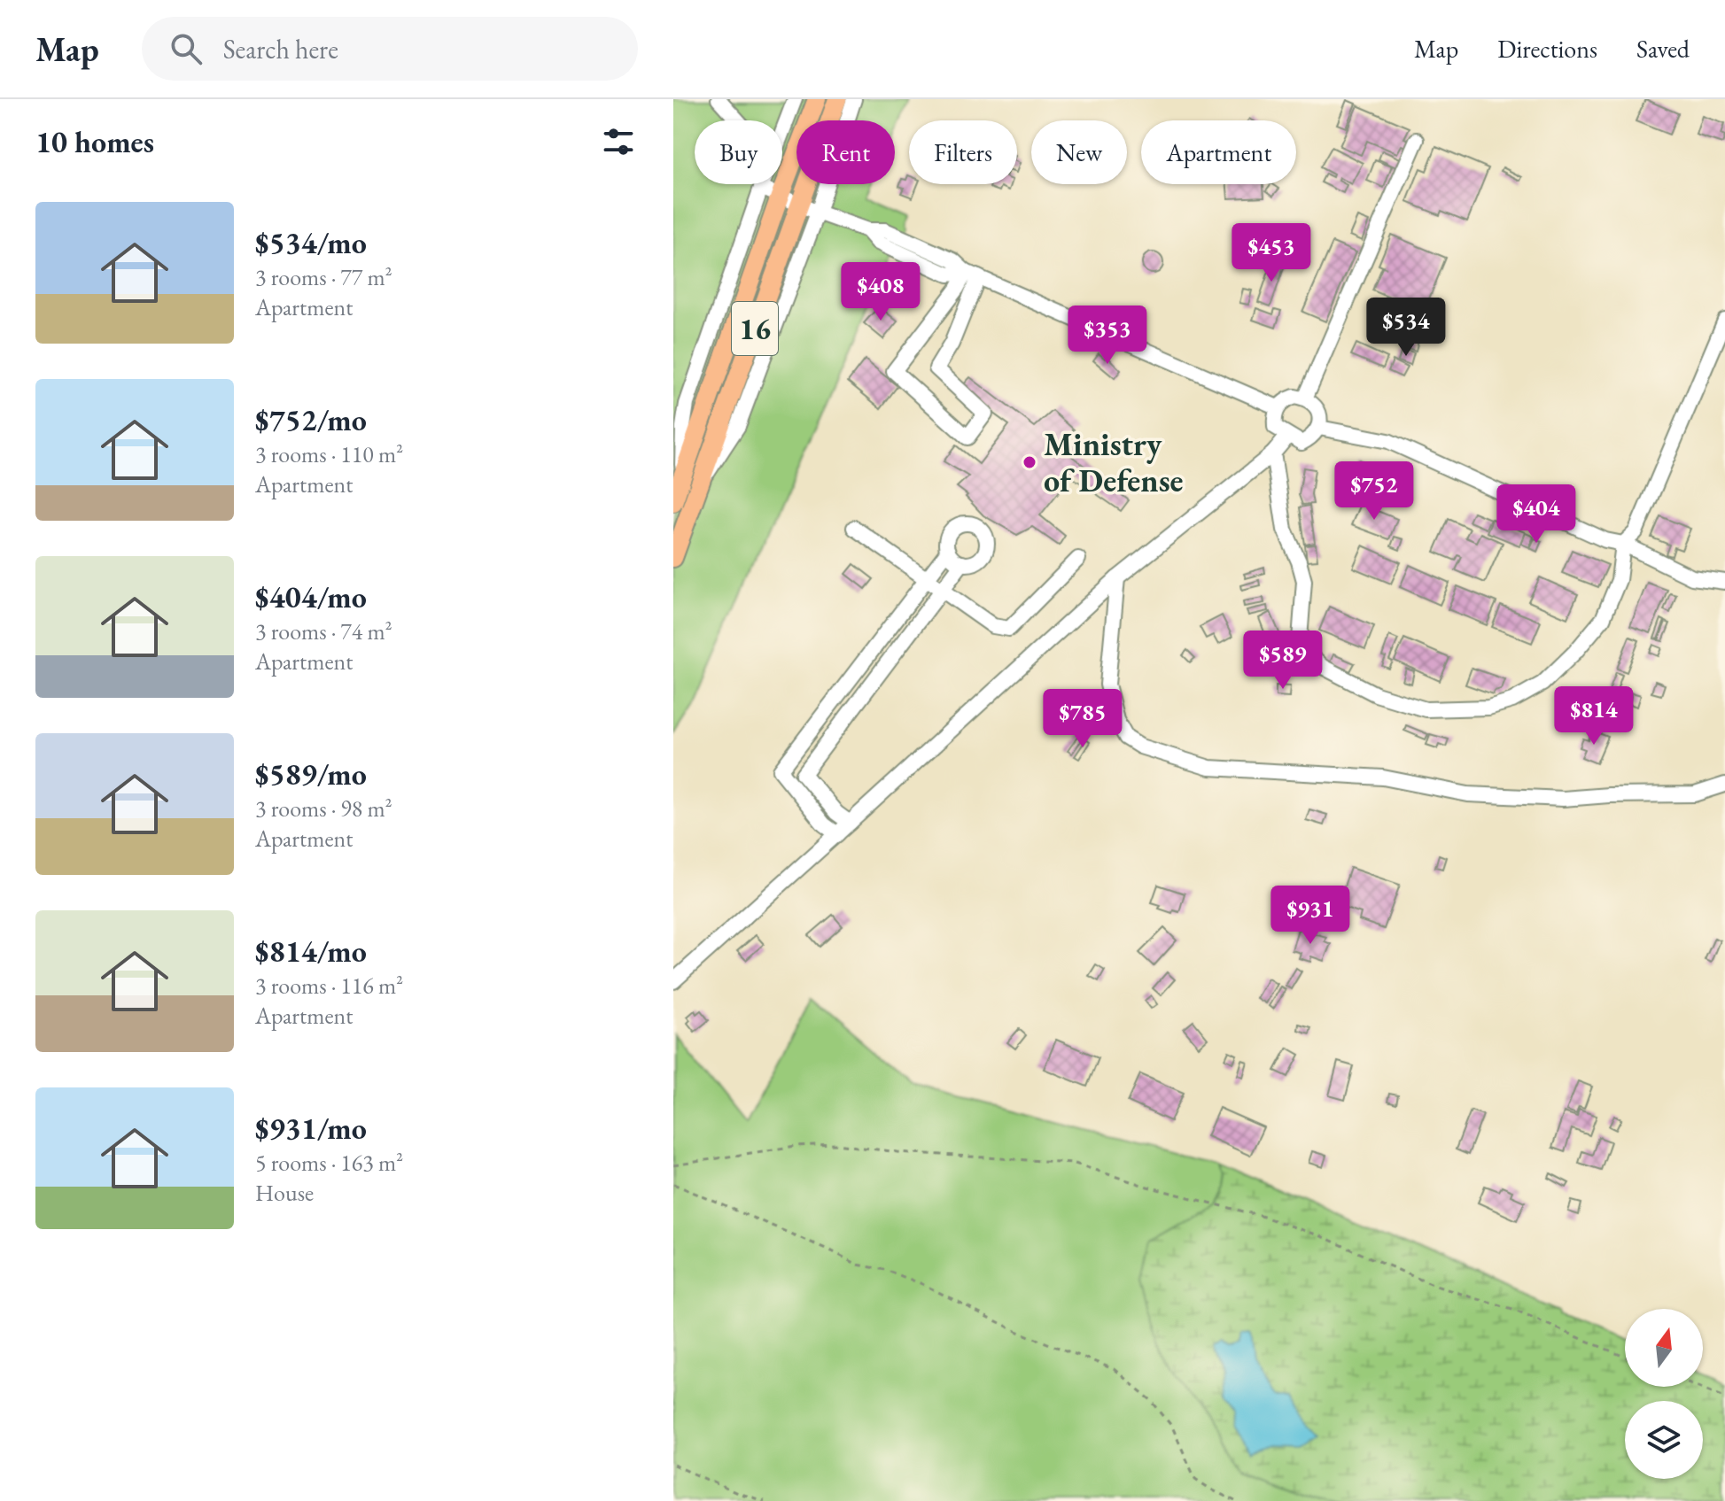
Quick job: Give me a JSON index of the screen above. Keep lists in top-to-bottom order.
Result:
{
  "streets": {
    "main road": ["16"]
  },
  "places": ["Ministry of Defense"],
  "north": "top",
  "page": {
    "header": "Map",
    "search": "Search here",
    "nav": ["Map", "Directions", "Saved"],
    "heading": "10 homes",
    "chip": [
      "Buy",
      "Rent",
      "Filters",
      "New",
      "Apartment"
    ],
    "list": [
      {
        "name": "$534/mo",
        "note": "3 rooms · 77 m² · Apartment"
      },
      {
        "name": "$752/mo",
        "note": "3 rooms · 110 m² · Apartment"
      },
      {
        "name": "$404/mo",
        "note": "3 rooms · 74 m² · Apartment"
      },
      {
        "name": "$589/mo",
        "note": "3 rooms · 98 m² · Apartment"
      },
      {
        "name": "$814/mo",
        "note": "3 rooms · 116 m² · Apartment"
      },
      {
        "name": "$931/mo",
        "note": "5 rooms · 163 m² · House"
      }
    ],
    "price": [
      "$453",
      "$408",
      "$534",
      "$353",
      "$752",
      "$404",
      "$589",
      "$814",
      "$785",
      "$931"
    ]
  }
}
